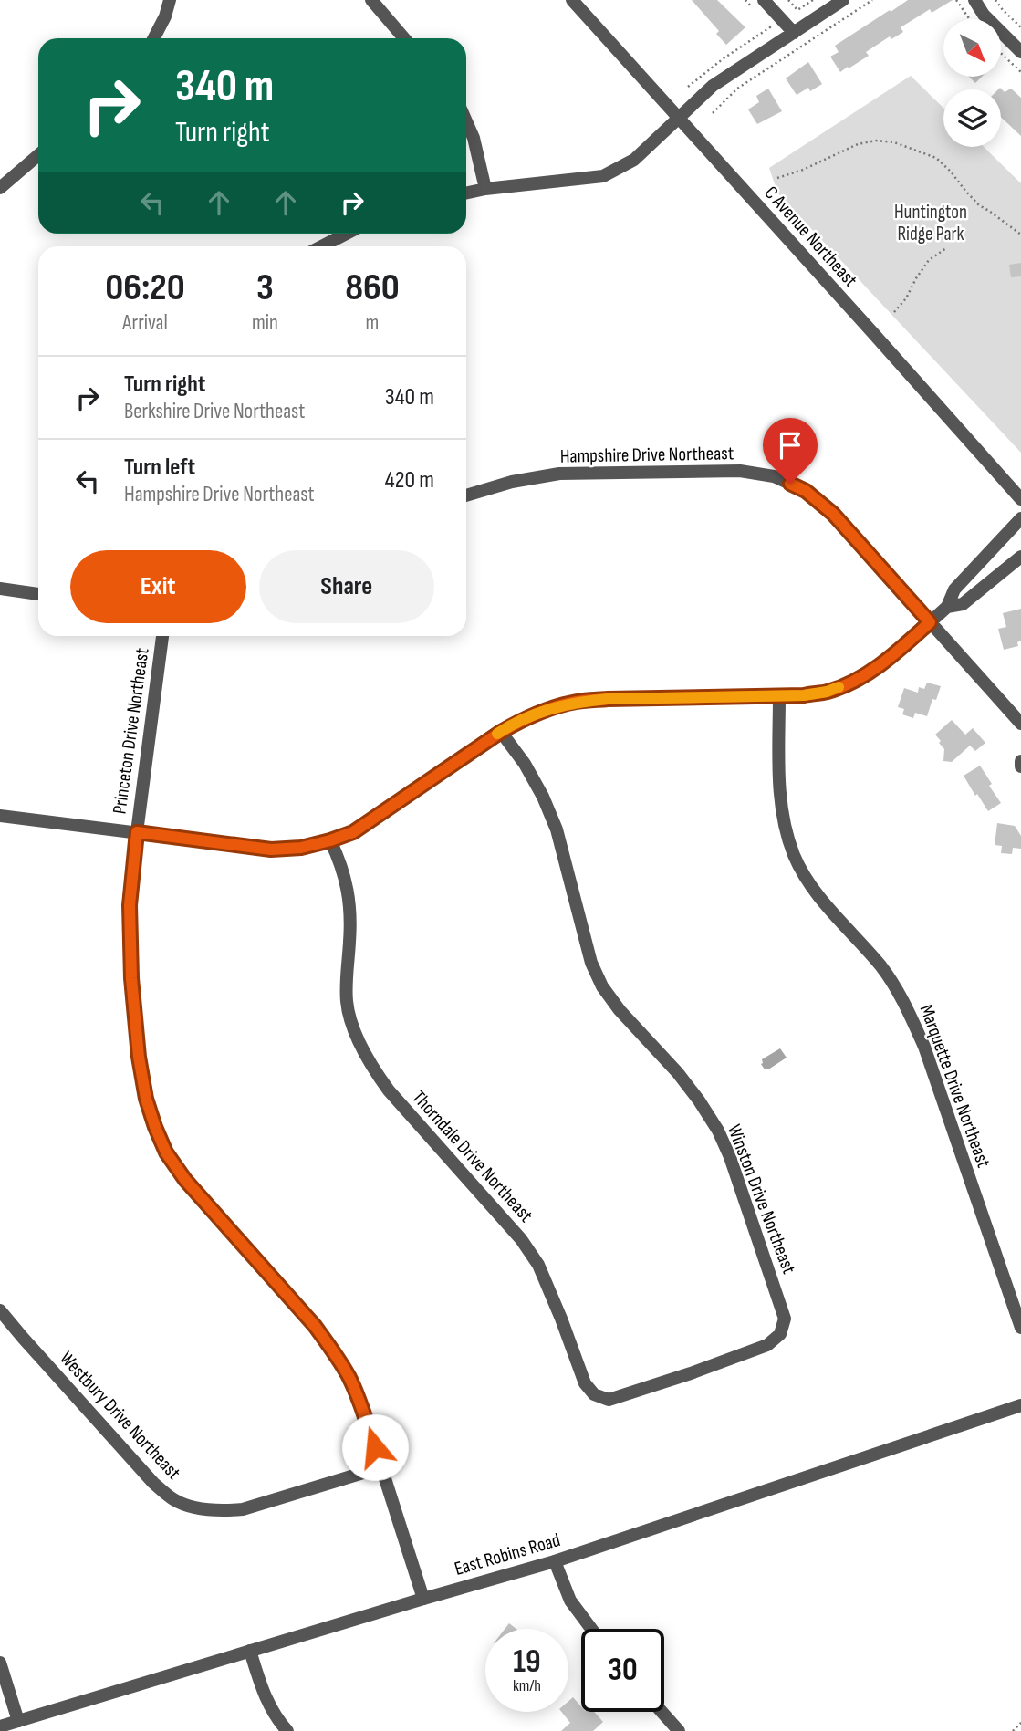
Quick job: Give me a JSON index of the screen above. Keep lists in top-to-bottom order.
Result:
{
  "streets": {
    "street": [
      "C Avenue Northeast",
      "Hampshire Drive Northeast",
      "Princeton Drive Northeast",
      "Marquette Drive Northeast",
      "Thorndale Drive Northeast",
      "Winston Drive Northeast",
      "Westbury Drive Northeast",
      "East Robins Road"
    ]
  },
  "crossings": [
    ["Princeton Drive Northeast", "Westbury Drive Northeast"],
    ["Princeton Drive Northeast", "East Robins Road"],
    ["Thorndale Drive Northeast", "Winston Drive Northeast"]
  ],
  "parks": ["Huntington Ridge Park"],
  "north": "bottom right",
  "page": {
    "turn": ["340 m", "Turn right"],
    "eta": [
      "06:20",
      "Arrival",
      "3",
      "min",
      "860",
      "m"
    ],
    "list": [
      {
        "name": "Turn right",
        "note": "Berkshire Drive Northeast",
        "value": "340 m"
      },
      {
        "name": "Turn left",
        "note": "Hampshire Drive Northeast",
        "value": "420 m"
      }
    ],
    "buttons": ["Exit", "Share"],
    "speed": "19 km/h",
    "limit": "30"
  }
}
